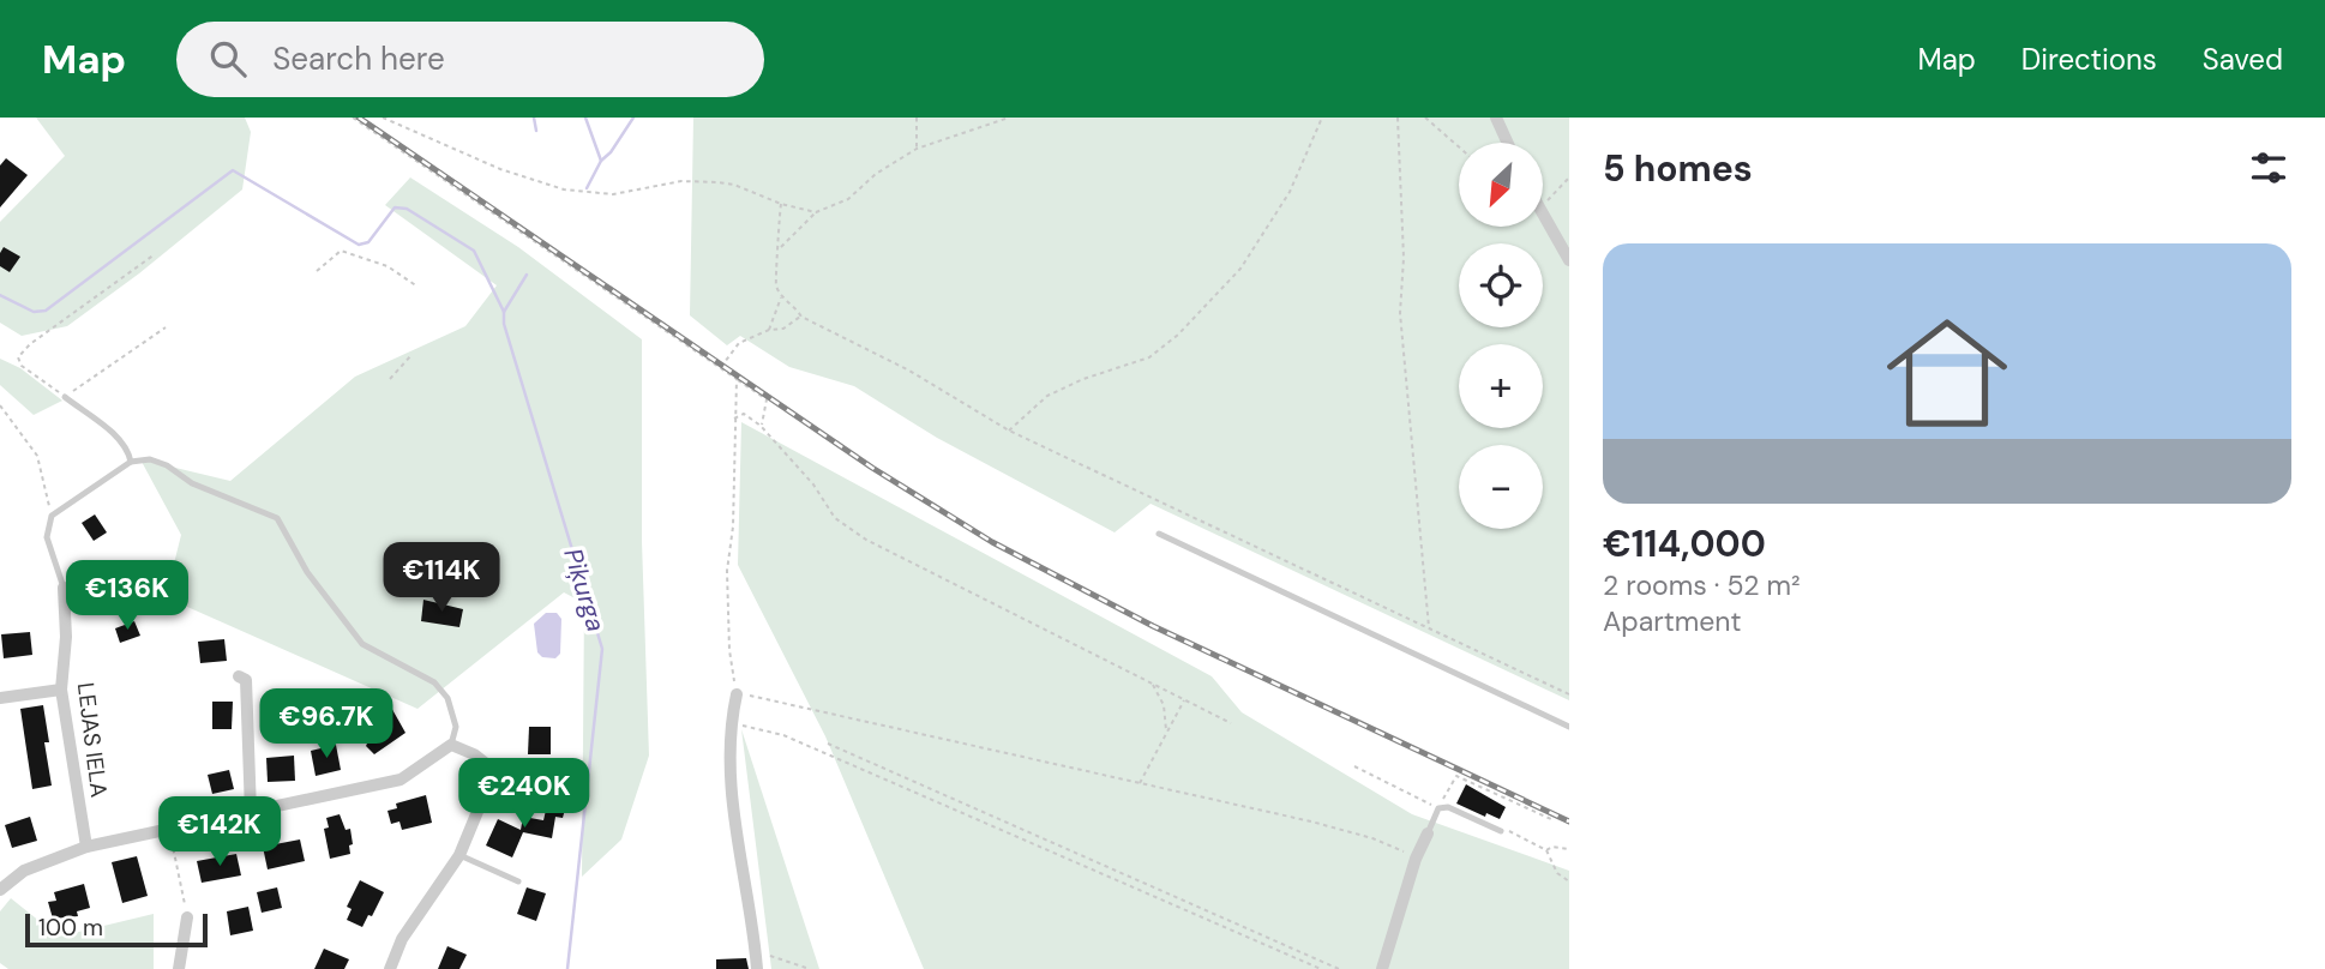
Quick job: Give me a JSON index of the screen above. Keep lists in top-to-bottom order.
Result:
{
  "streets": {
    "street": ["LEJAS IELA"]
  },
  "water": ["Piķurga"],
  "scale_bar": "100 m",
  "north": "bottom left",
  "page": {
    "header": "Map",
    "search": "Search here",
    "nav": ["Map", "Directions", "Saved"],
    "heading": "5 homes",
    "map_buttons": ["+", "−"],
    "list": [
      {
        "name": "€114,000",
        "note": "2 rooms · 52 m² · Apartment"
      }
    ],
    "price": [
      "€114K",
      "€136K",
      "€96.7K",
      "€240K",
      "€142K"
    ],
    "scale": "100 m"
  }
}
